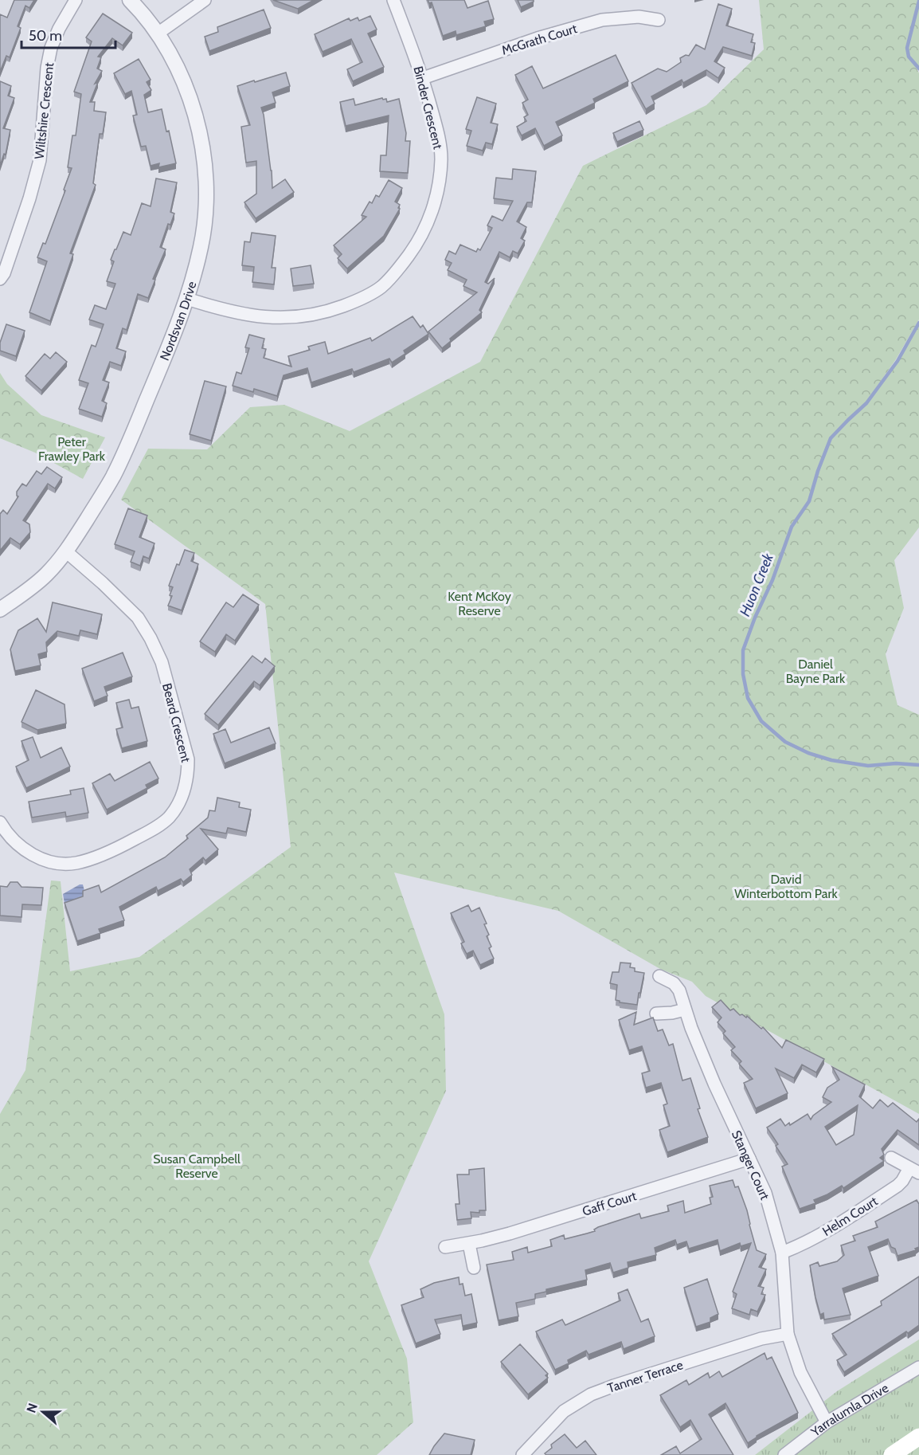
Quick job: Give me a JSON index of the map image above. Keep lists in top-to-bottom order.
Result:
{
  "streets": {
    "street": [
      "McGrath Court",
      "Binder Crescent",
      "Wiltshire Crescent",
      "Nordsvan Drive",
      "Beard Crescent",
      "Stanger Court",
      "Gaff Court",
      "Helm Court",
      "Tanner Terrace",
      "Yarralumla Drive"
    ]
  },
  "crossings": [
    ["McGrath Court", "Binder Crescent"],
    ["Binder Crescent", "Nordsvan Drive"],
    ["Nordsvan Drive", "Beard Crescent"],
    ["Stanger Court", "Gaff Court"],
    ["Stanger Court", "Helm Court"],
    ["Stanger Court", "Tanner Terrace"],
    ["Stanger Court", "Yarralumla Drive"]
  ],
  "water": ["Huon Creek"],
  "parks": [
    "Peter Frawley Park",
    "Kent McKoy Reserve",
    "Daniel Bayne Park",
    "David Winterbottom Park",
    "Susan Campbell Reserve"
  ],
  "scale_bar": "50 m",
  "north": "left"
}
